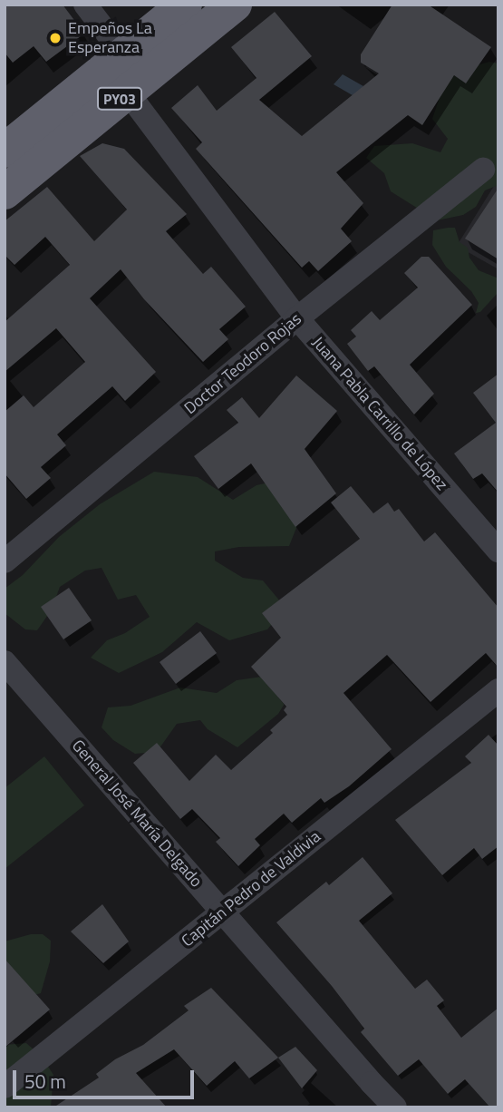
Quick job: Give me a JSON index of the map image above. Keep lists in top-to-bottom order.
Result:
{
  "streets": {
    "highway": ["PY03"],
    "street": [
      "Doctor Teodoro Rojas",
      "Juana Pabla Carrillo de López",
      "General José María Delgado",
      "Capitán Pedro de Valdivia"
    ]
  },
  "crossings": [
    ["PY03", "Juana Pabla Carrillo de López"],
    ["Doctor Teodoro Rojas", "Juana Pabla Carrillo de López"],
    ["General José María Delgado", "Capitán Pedro de Valdivia"]
  ],
  "places": ["Empeños La Esperanza"],
  "scale_bar": "50 m"
}
